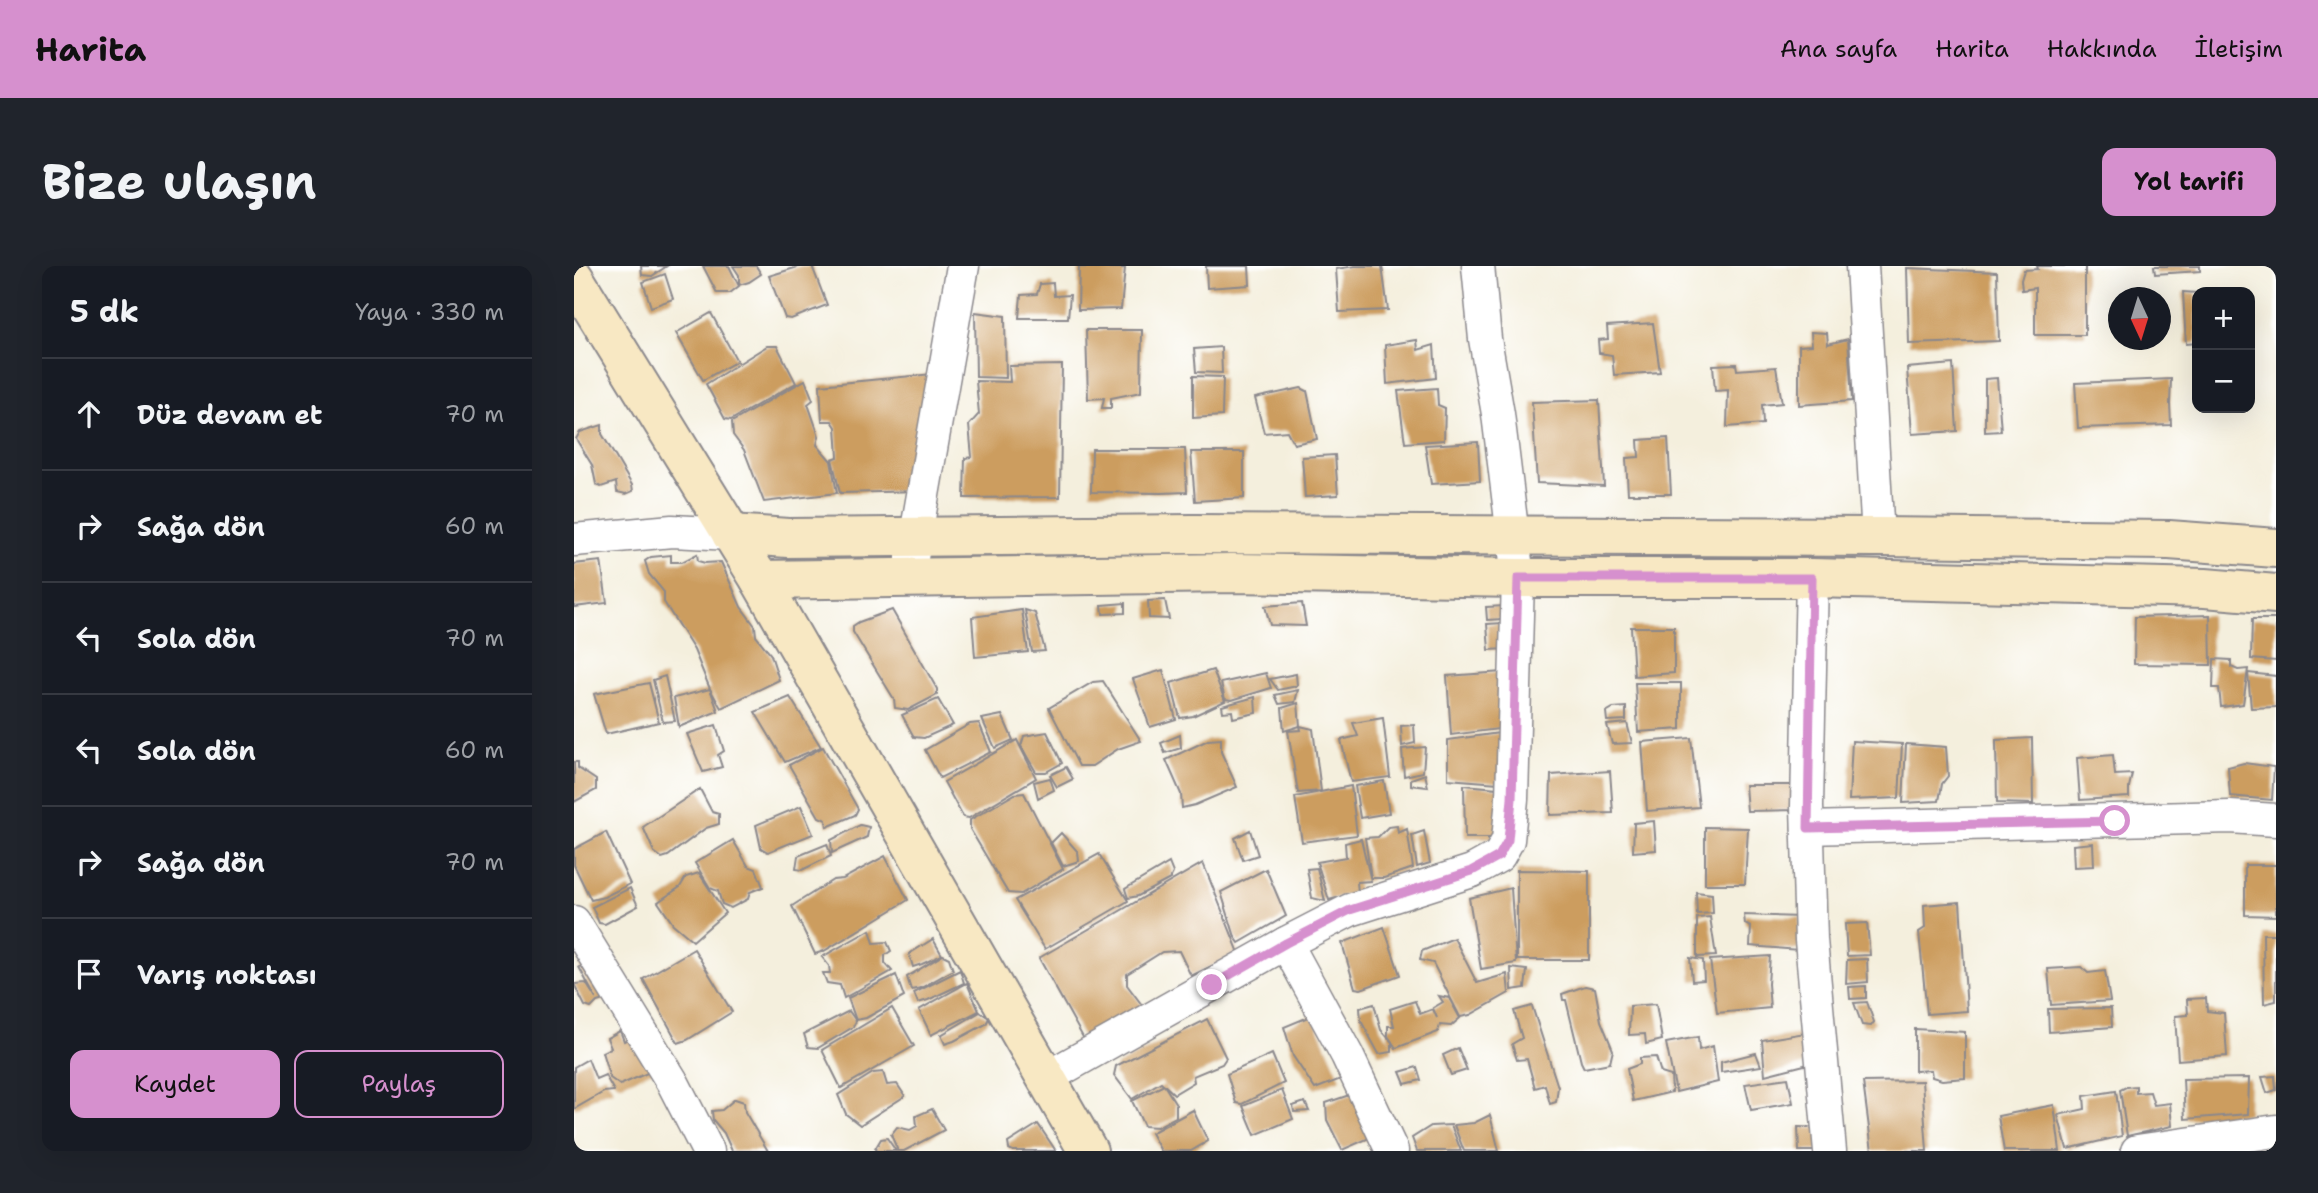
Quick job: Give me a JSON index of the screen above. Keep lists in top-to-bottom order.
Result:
{
  "north": "bottom",
  "page": {
    "header": "Harita",
    "nav": [
      "Ana sayfa",
      "Harita",
      "Hakkında",
      "İletişim"
    ],
    "buttons": [
      "Yol tarifi",
      ["Kaydet", "Paylaş"]
    ],
    "title": "Bize ulaşın",
    "heading": ["5 dk", "Yaya · 330 m"],
    "map_buttons": ["+", "−"],
    "list": [
      ["Düz devam et", "70 m"],
      ["Sağa dön", "60 m"],
      ["Sola dön", "70 m"],
      ["Sola dön", "60 m"],
      ["Sağa dön", "70 m"],
      "Varış noktası"
    ]
  }
}
